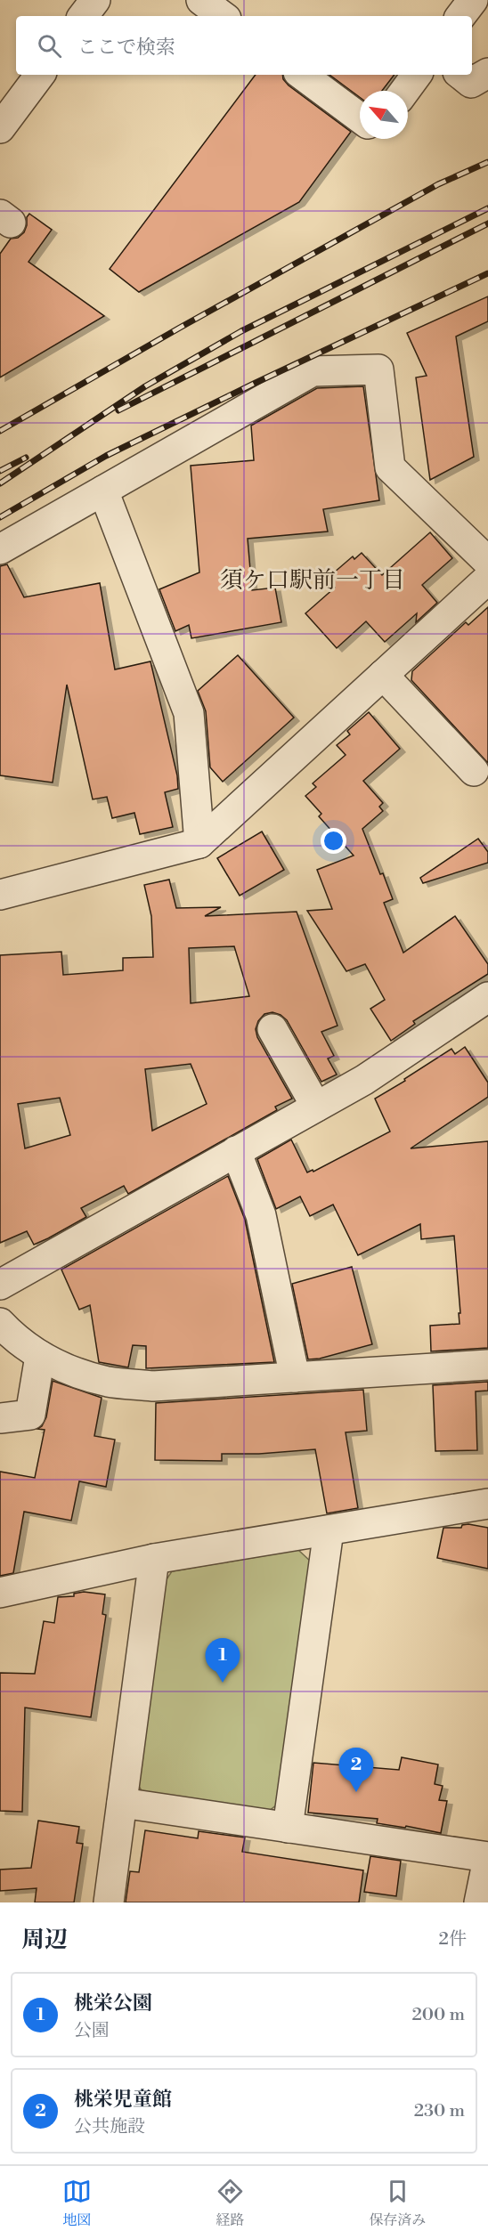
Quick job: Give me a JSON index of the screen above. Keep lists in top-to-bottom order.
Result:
{
  "districts": ["須ケ口駅前一丁目"],
  "north": "top left",
  "page": {
    "search": "ここで検索",
    "pins": ["1", "2"],
    "heading": ["周辺", "2件"],
    "list": [
      {
        "mark": "1",
        "name": "桃栄公園",
        "note": "公園",
        "value": "200 m"
      },
      {
        "mark": "2",
        "name": "桃栄児童館",
        "note": "公共施設",
        "value": "230 m"
      }
    ],
    "nav": ["地図", "経路", "保存済み"]
  }
}
